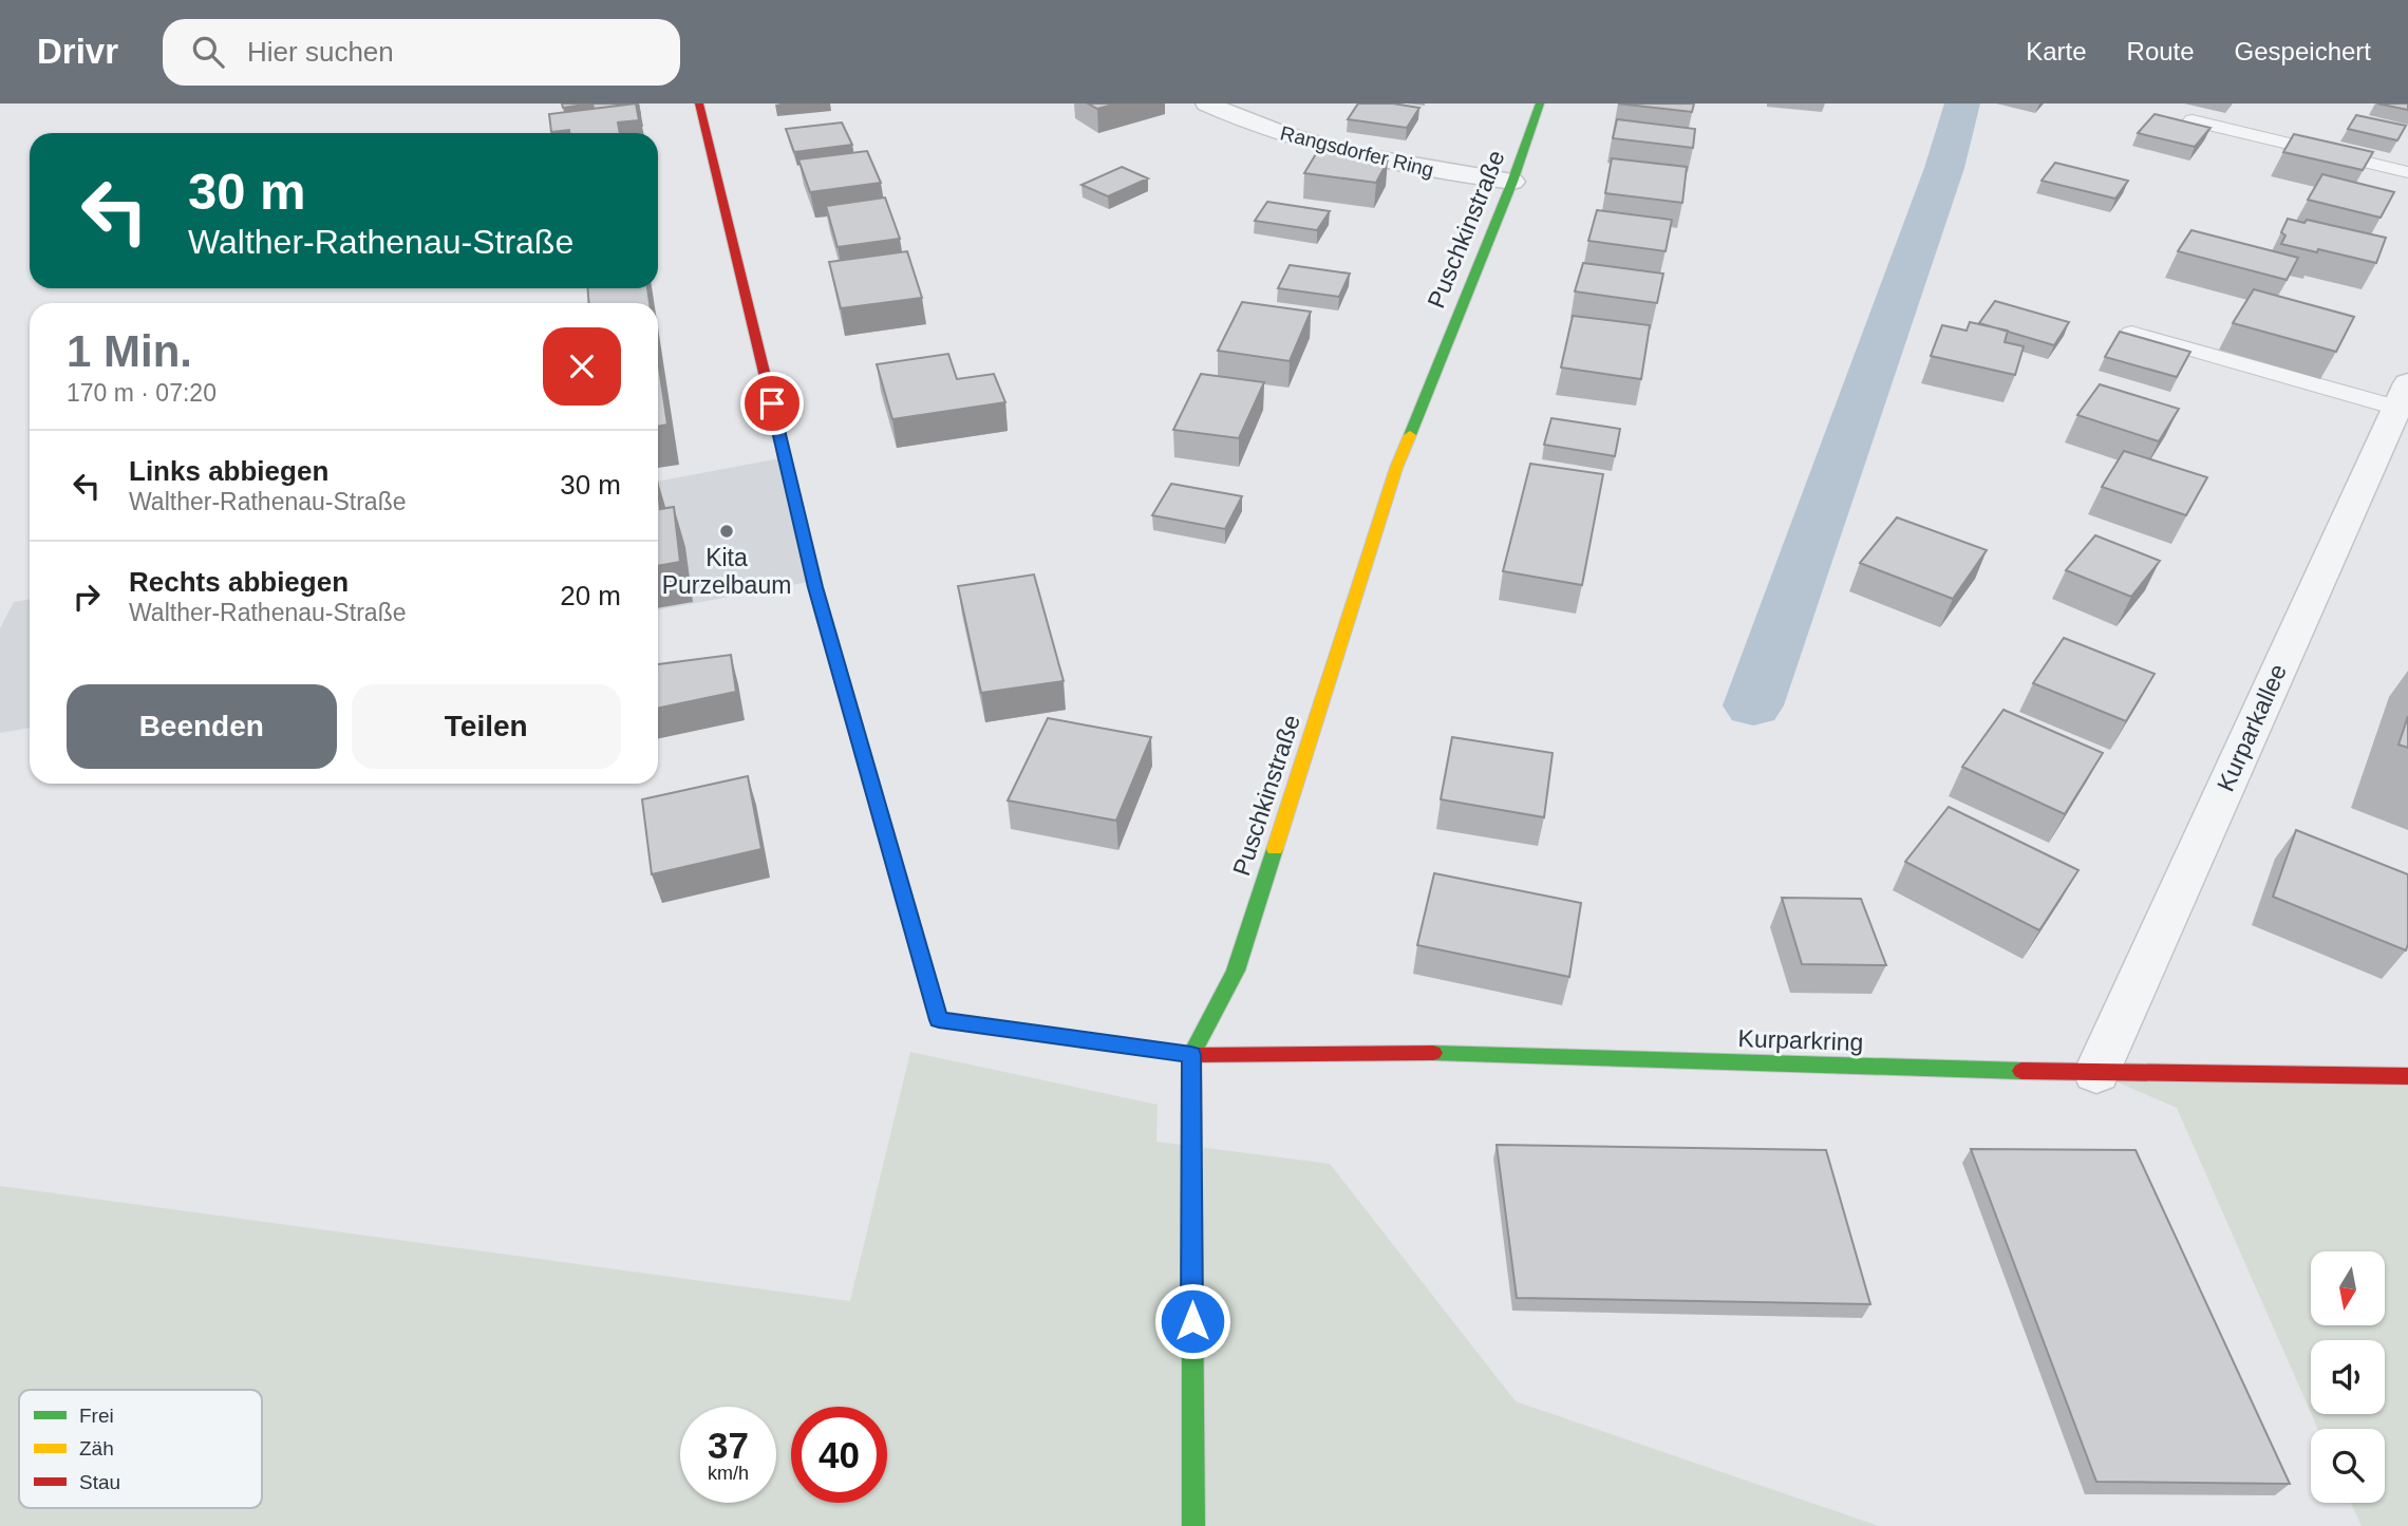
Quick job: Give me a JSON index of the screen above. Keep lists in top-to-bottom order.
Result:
{
  "streets": {
    "street": [
      "Rangsdorfer Ring",
      "Puschkinstraße",
      "Kurparkallee",
      "Kurparkring"
    ]
  },
  "crossings": [
    ["Rangsdorfer Ring", "Puschkinstraße"],
    ["Puschkinstraße", "Kurparkring"],
    ["Kurparkallee", "Kurparkring"]
  ],
  "places": ["Kita Purzelbaum"],
  "legend": ["Frei", "Zäh", "Stau"],
  "north": "bottom",
  "page": {
    "header": "Drivr",
    "search": "Hier suchen",
    "nav": ["Karte", "Route", "Gespeichert"],
    "turn": ["30 m", "Walther-Rathenau-Straße"],
    "heading": ["1 Min.", "170 m · 07:20"],
    "list": [
      {
        "name": "Links abbiegen",
        "note": "Walther-Rathenau-Straße",
        "value": "30 m"
      },
      {
        "name": "Rechts abbiegen",
        "note": "Walther-Rathenau-Straße",
        "value": "20 m"
      }
    ],
    "buttons": ["Beenden", "Teilen"],
    "speed": "37 km/h",
    "limit": "40"
  }
}
